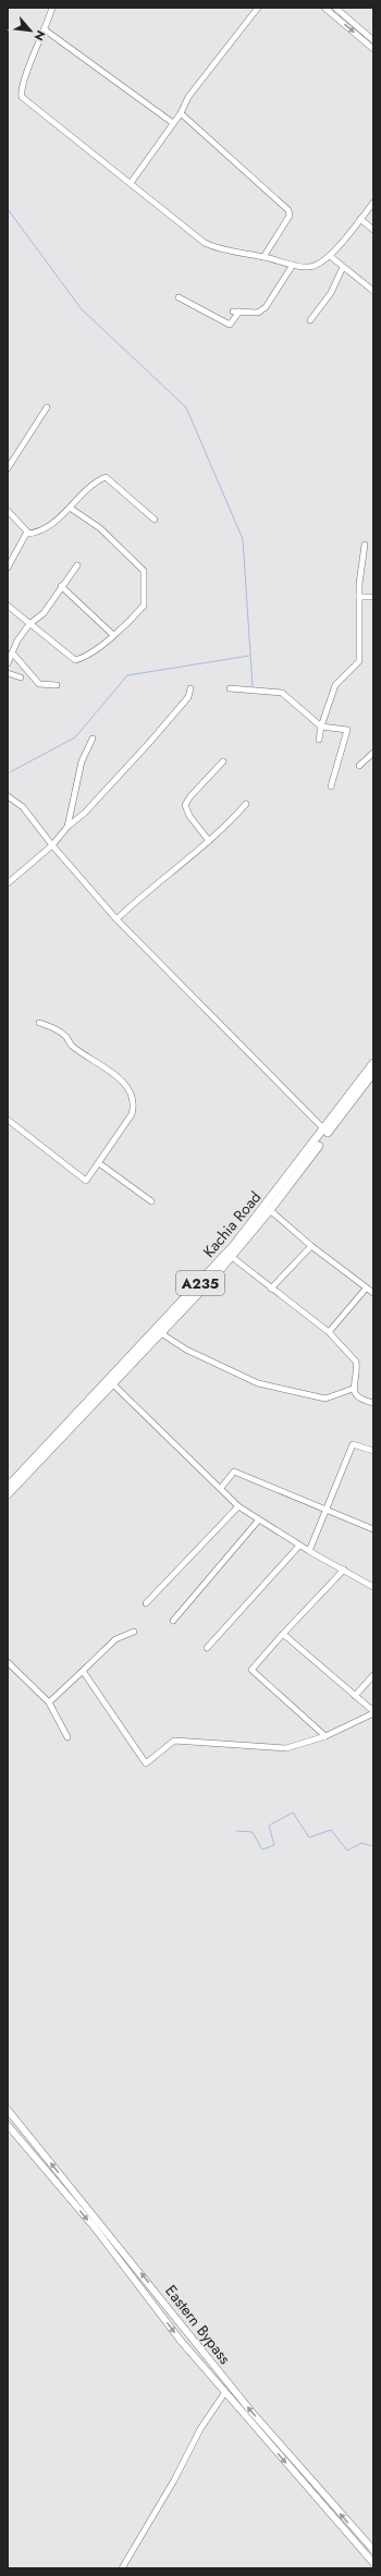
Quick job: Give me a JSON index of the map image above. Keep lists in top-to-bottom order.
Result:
{
  "streets": {
    "highway": ["Kachia Road", "A235"],
    "main road": ["Eastern Bypass"]
  },
  "north": "bottom right"
}
